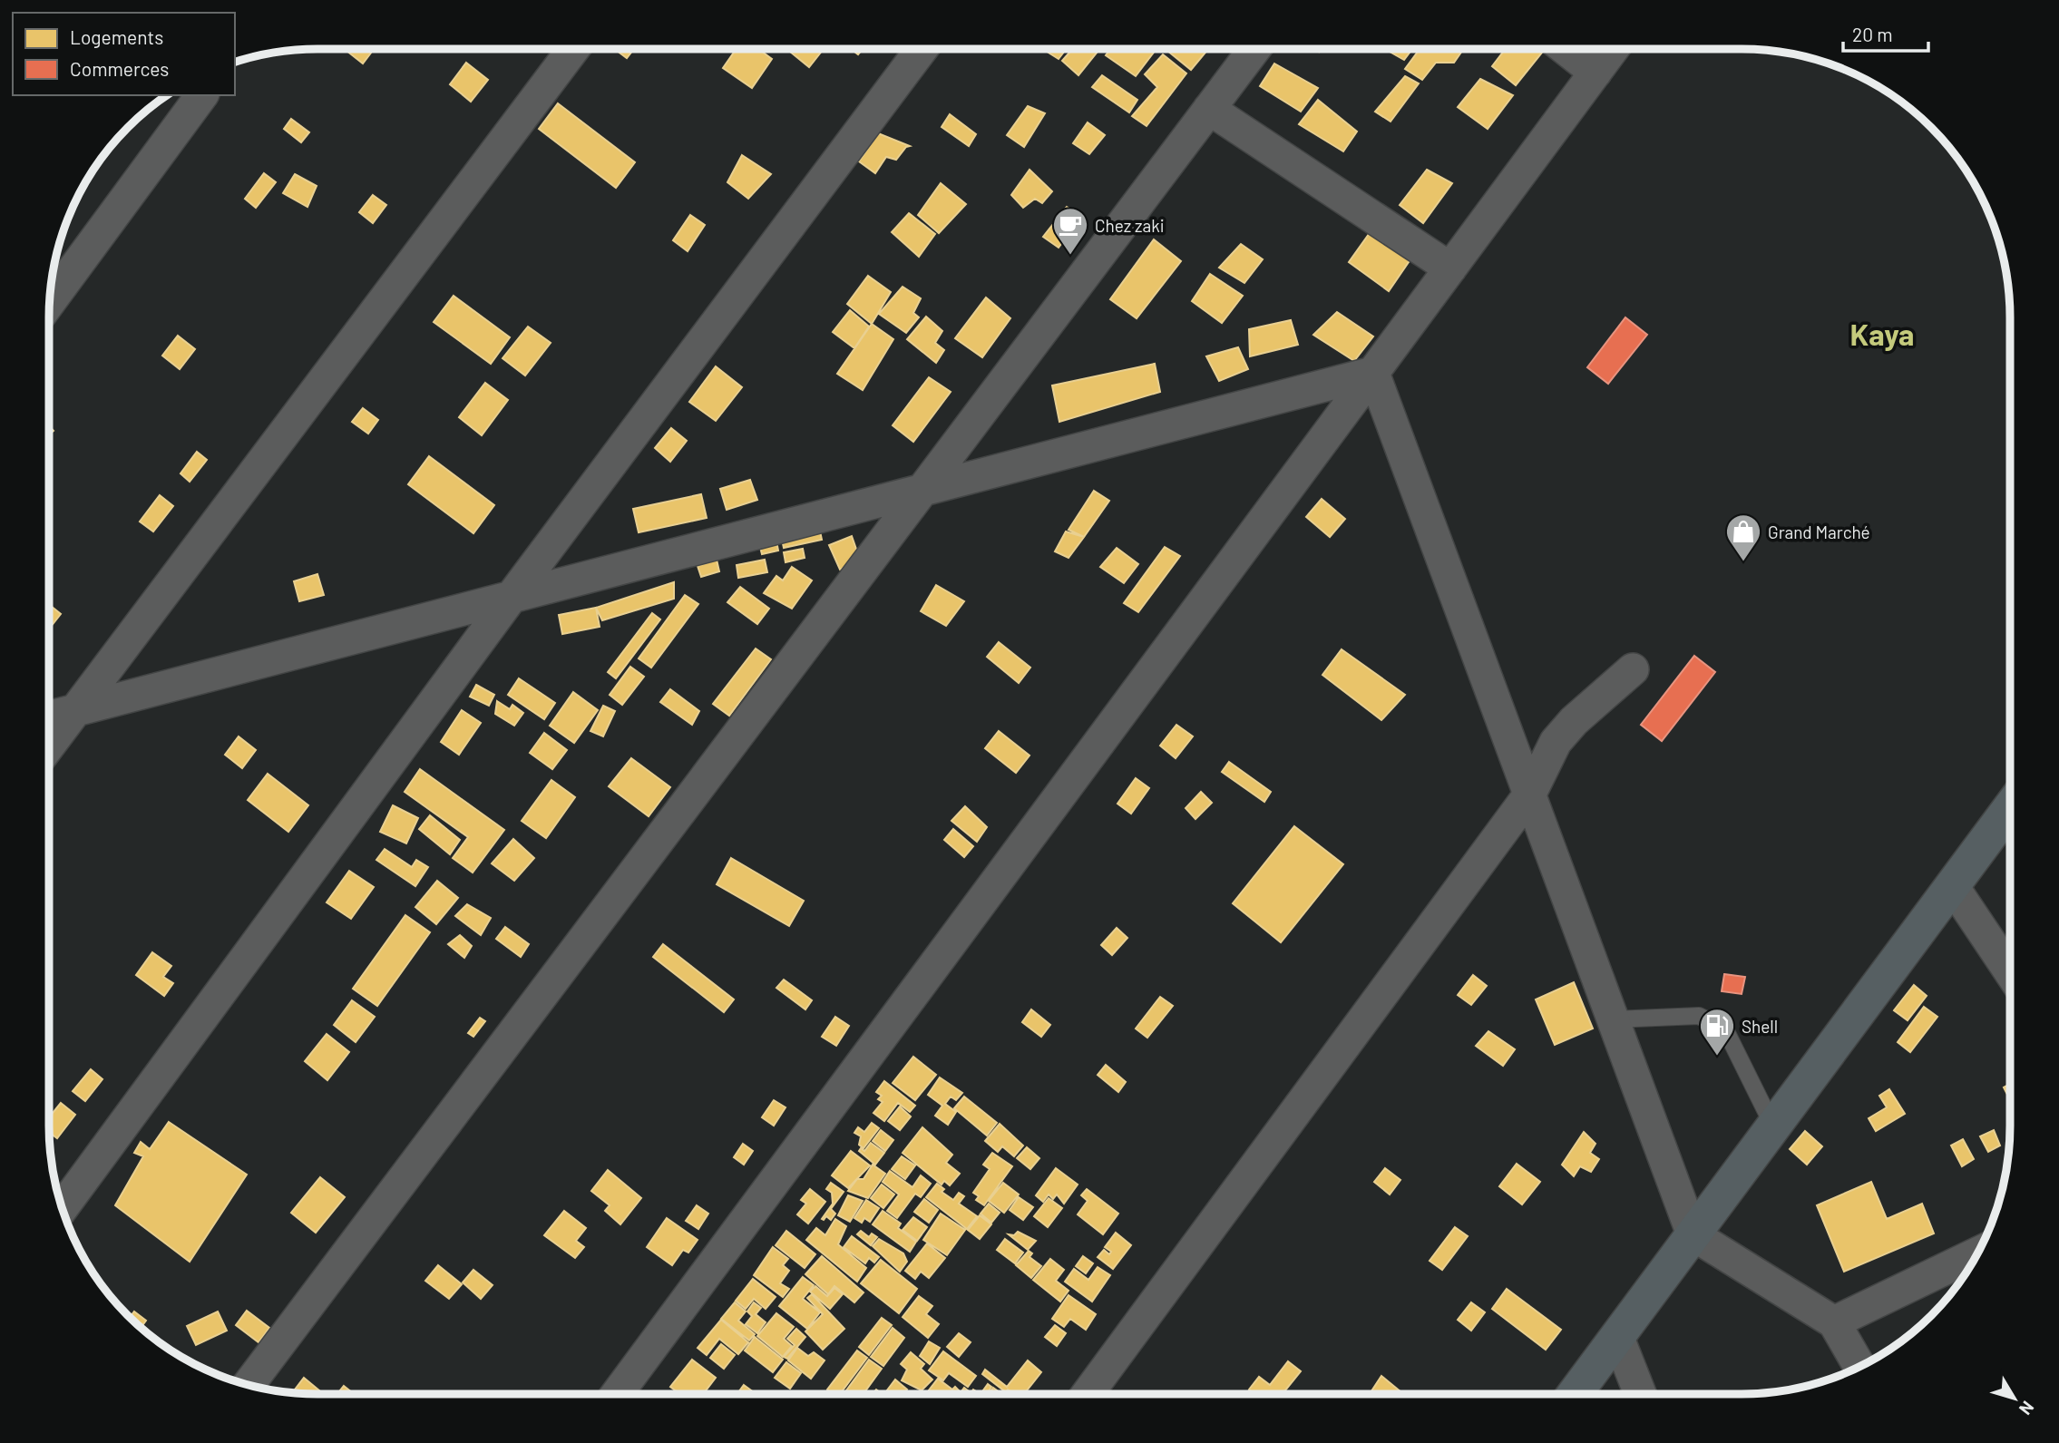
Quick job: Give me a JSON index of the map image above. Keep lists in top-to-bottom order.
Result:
{
  "districts": ["Kaya"],
  "places": {
    "cafe": ["Chez zaki"],
    "shop": ["Grand Marché"],
    "fuel station": ["Shell"]
  },
  "legend": ["Logements", "Commerces"],
  "scale_bar": "20 m",
  "north": "bottom right"
}
